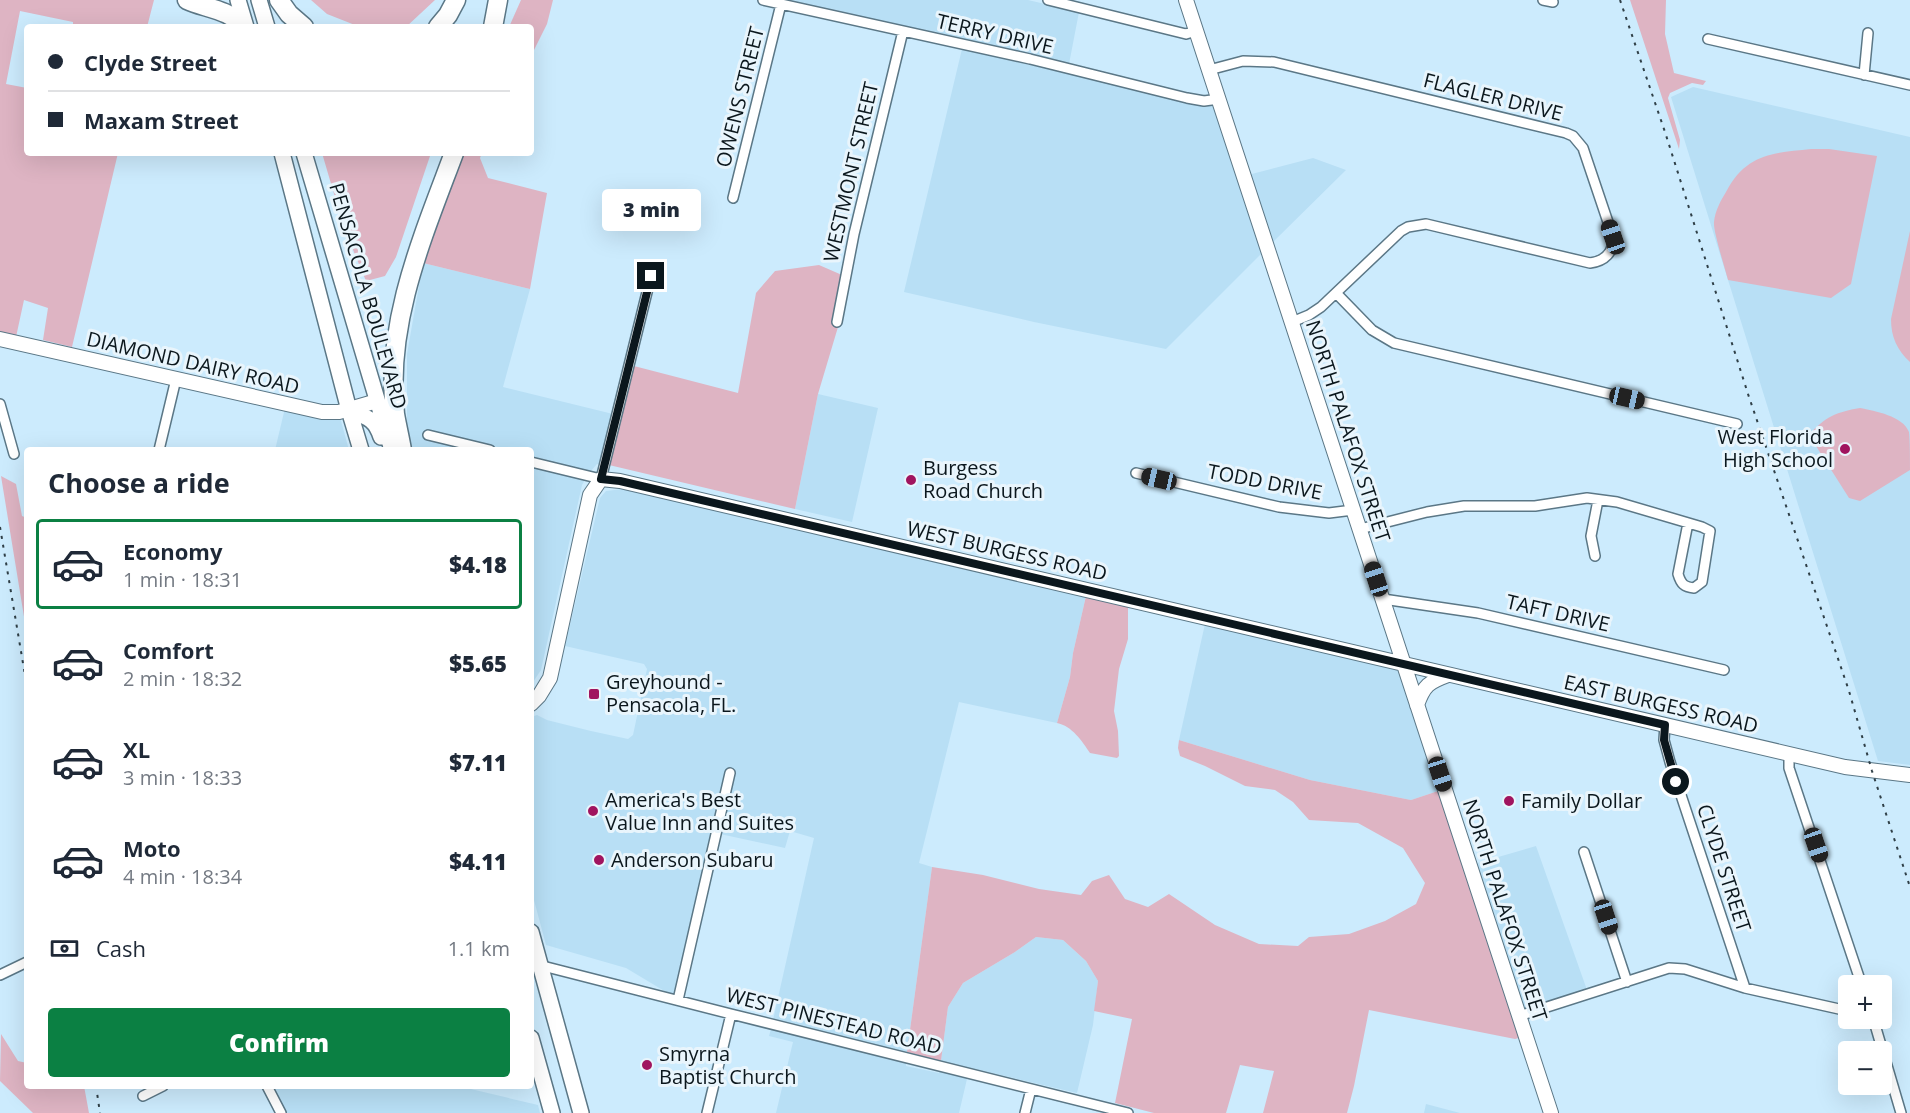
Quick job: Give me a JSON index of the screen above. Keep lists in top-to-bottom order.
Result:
{
  "streets": {
    "main road": [
      "PENSACOLA BOULEVARD",
      "DIAMOND DAIRY ROAD",
      "NORTH PALAFOX STREET",
      "WEST BURGESS ROAD",
      "EAST BURGESS ROAD"
    ],
    "street": [
      "TERRY DRIVE",
      "OWENS STREET",
      "FLAGLER DRIVE",
      "WESTMONT STREET",
      "TODD DRIVE",
      "TAFT DRIVE",
      "CLYDE STREET",
      "WEST PINESTEAD ROAD"
    ]
  },
  "crossings": [
    ["TERRY DRIVE", "OWENS STREET"],
    ["TERRY DRIVE", "WESTMONT STREET"],
    ["TERRY DRIVE", "NORTH PALAFOX STREET"],
    ["FLAGLER DRIVE", "NORTH PALAFOX STREET"],
    ["PENSACOLA BOULEVARD", "DIAMOND DAIRY ROAD"],
    ["NORTH PALAFOX STREET", "TODD DRIVE"],
    ["NORTH PALAFOX STREET", "WEST BURGESS ROAD"],
    ["NORTH PALAFOX STREET", "TAFT DRIVE"],
    ["NORTH PALAFOX STREET", "EAST BURGESS ROAD"],
    ["WEST BURGESS ROAD", "EAST BURGESS ROAD"],
    ["EAST BURGESS ROAD", "CLYDE STREET"]
  ],
  "places": {
    "other": [
      "West Florida High School",
      "Burgess Road Church",
      "Family Dollar",
      "America's Best Value Inn and Suites",
      "Anderson Subaru",
      "Smyrna Baptist Church"
    ],
    "transit": ["Greyhound - Pensacola, FL."]
  },
  "page": {
    "banner": ["Clyde Street", "Maxam Street"],
    "bubble": "3 min",
    "heading": "Choose a ride",
    "list": [
      {
        "name": "Economy",
        "note": "1 min · 18:31",
        "value": "$4.18"
      },
      {
        "name": "Comfort",
        "note": "2 min · 18:32",
        "value": "$5.65"
      },
      {
        "name": "XL",
        "note": "3 min · 18:33",
        "value": "$7.11"
      },
      {
        "name": "Moto",
        "note": "4 min · 18:34",
        "value": "$4.11"
      }
    ],
    "pay": ["Cash", "1.1 km"],
    "map_buttons": ["+", "−"],
    "buttons": "Confirm"
  }
}
